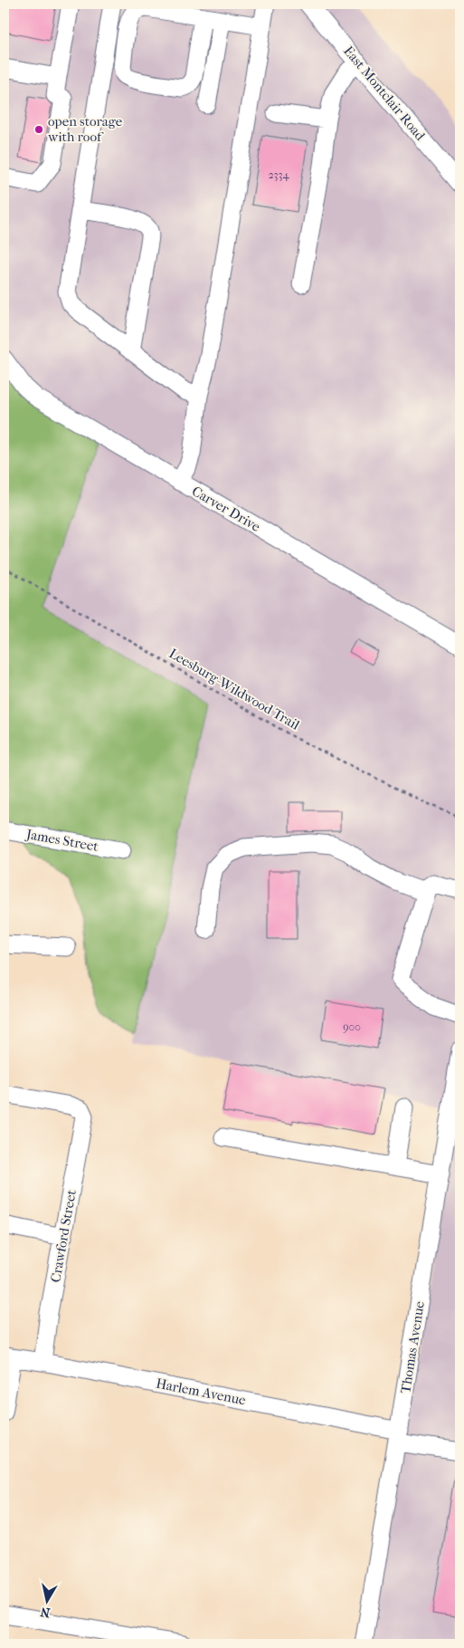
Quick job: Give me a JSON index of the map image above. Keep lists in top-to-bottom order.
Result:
{
  "streets": {
    "street": [
      "East Montclair Road",
      "Carver Drive",
      "James Street",
      "Crawford Street",
      "Thomas Avenue",
      "Harlem Avenue"
    ],
    "path": ["Leesburg-Wildwood Trail"]
  },
  "crossings": [
    ["Crawford Street", "Harlem Avenue"],
    ["Thomas Avenue", "Harlem Avenue"]
  ],
  "places": ["open storage with roof"],
  "house_numbers": ["2334", "900"],
  "north": "bottom"
}
